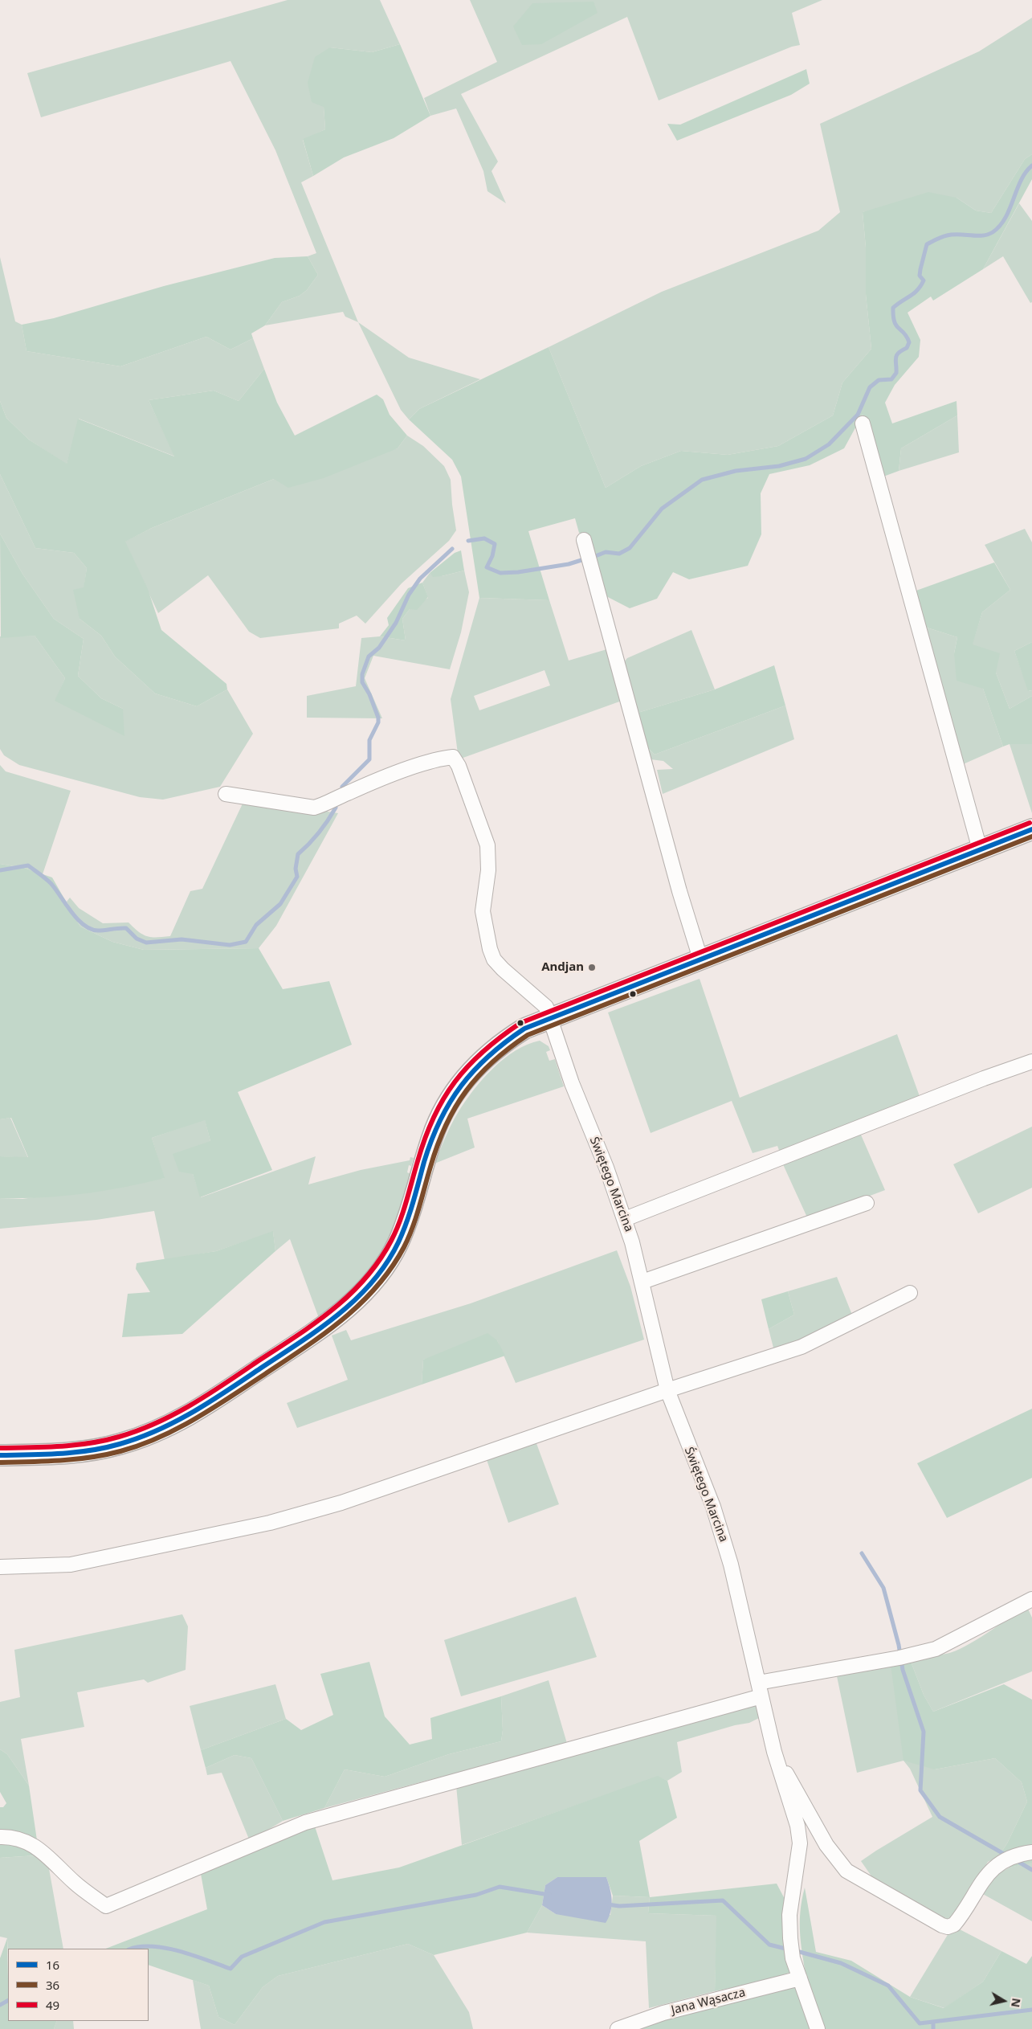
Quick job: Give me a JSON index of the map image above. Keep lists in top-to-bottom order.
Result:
{
  "streets": {
    "street": ["Świętego Marcina", "Jana Wąsacza"]
  },
  "crossings": [
    ["Świętego Marcina", "Jana Wąsacza"]
  ],
  "places": ["Andjan"],
  "lines": ["transit line 49", "transit line 16", "transit line 36"],
  "legend": ["16", "36", "49"],
  "north": "right"
}
